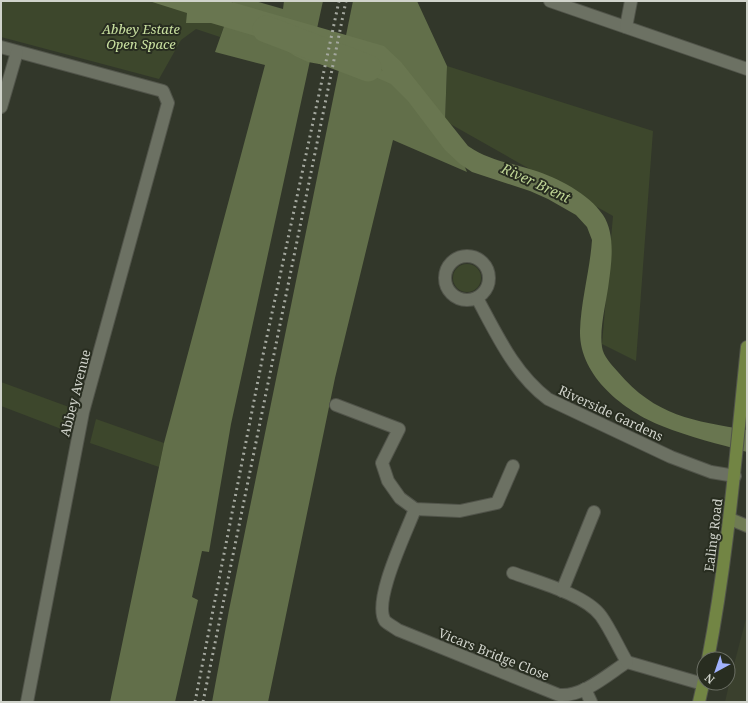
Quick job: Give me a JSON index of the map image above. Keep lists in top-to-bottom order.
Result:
{
  "streets": {
    "main road": ["Ealing Road"],
    "street": ["Abbey Avenue", "Riverside Gardens", "Vicars Bridge Close"]
  },
  "crossings": [
    ["Riverside Gardens", "Ealing Road"]
  ],
  "water": ["River Brent"],
  "parks": ["Abbey Estate Open Space"],
  "north": "bottom left"
}
